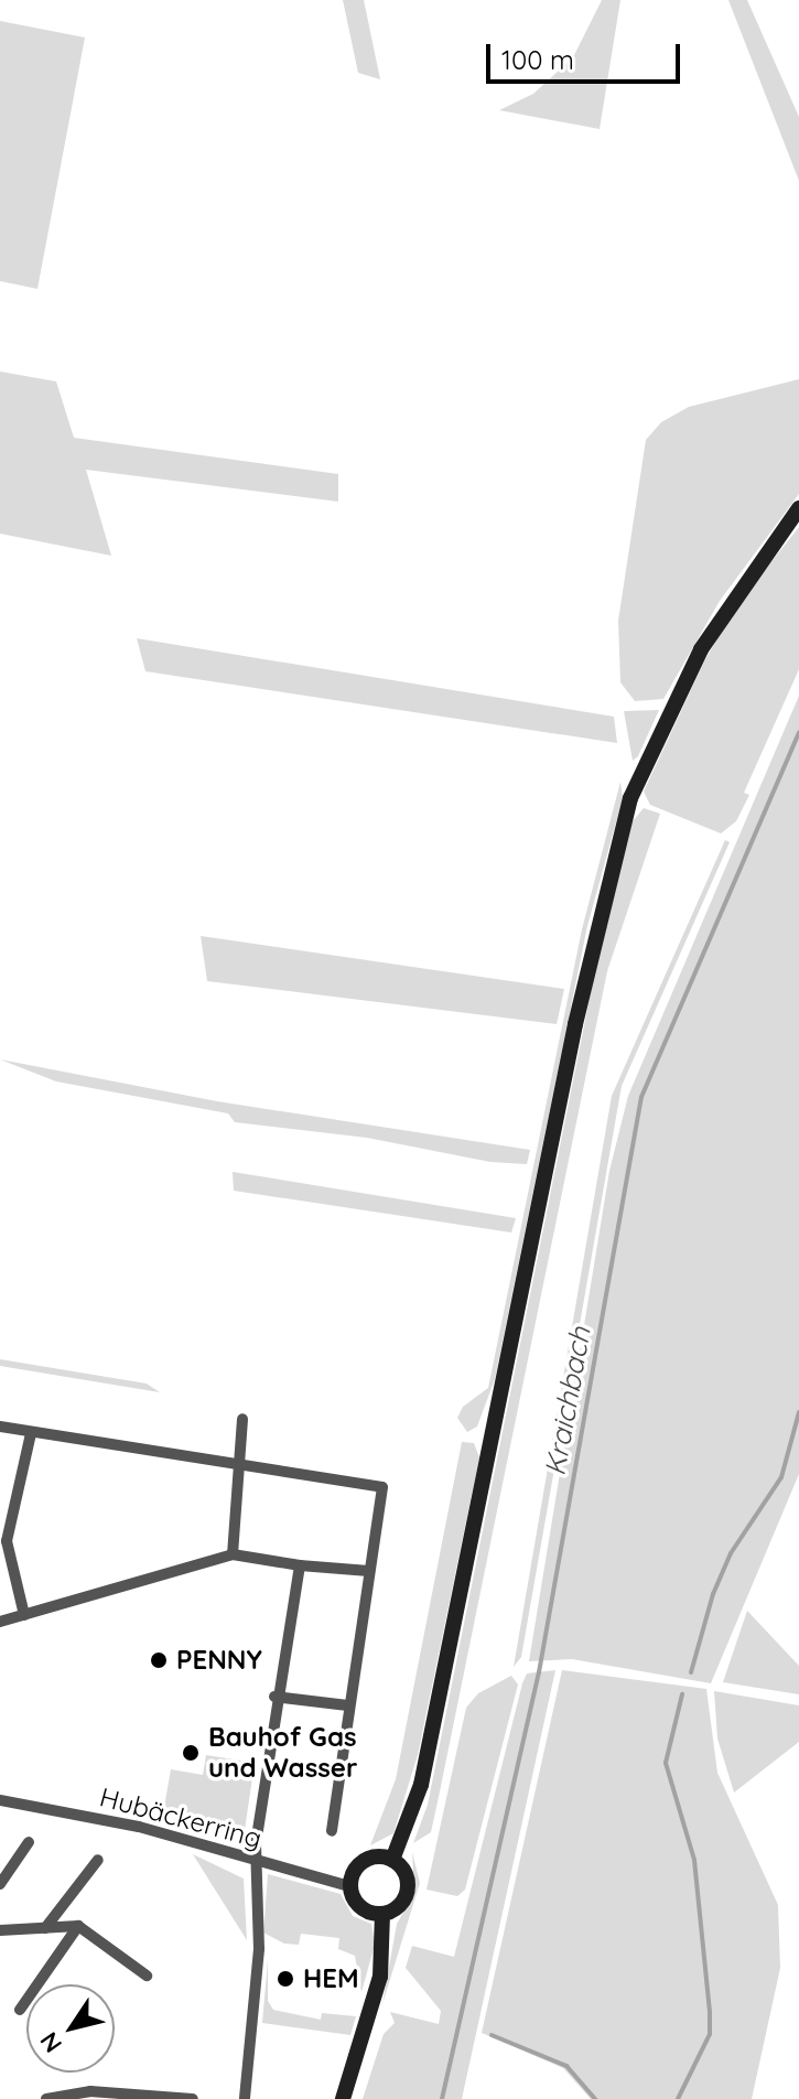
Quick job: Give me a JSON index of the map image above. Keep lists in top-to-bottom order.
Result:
{
  "streets": {
    "street": ["Hubäckerring"]
  },
  "water": ["Kraichbach"],
  "places": ["PENNY", "Bauhof Gas und Wasser", "HEM"],
  "scale_bar": "100 m",
  "north": "bottom left"
}
